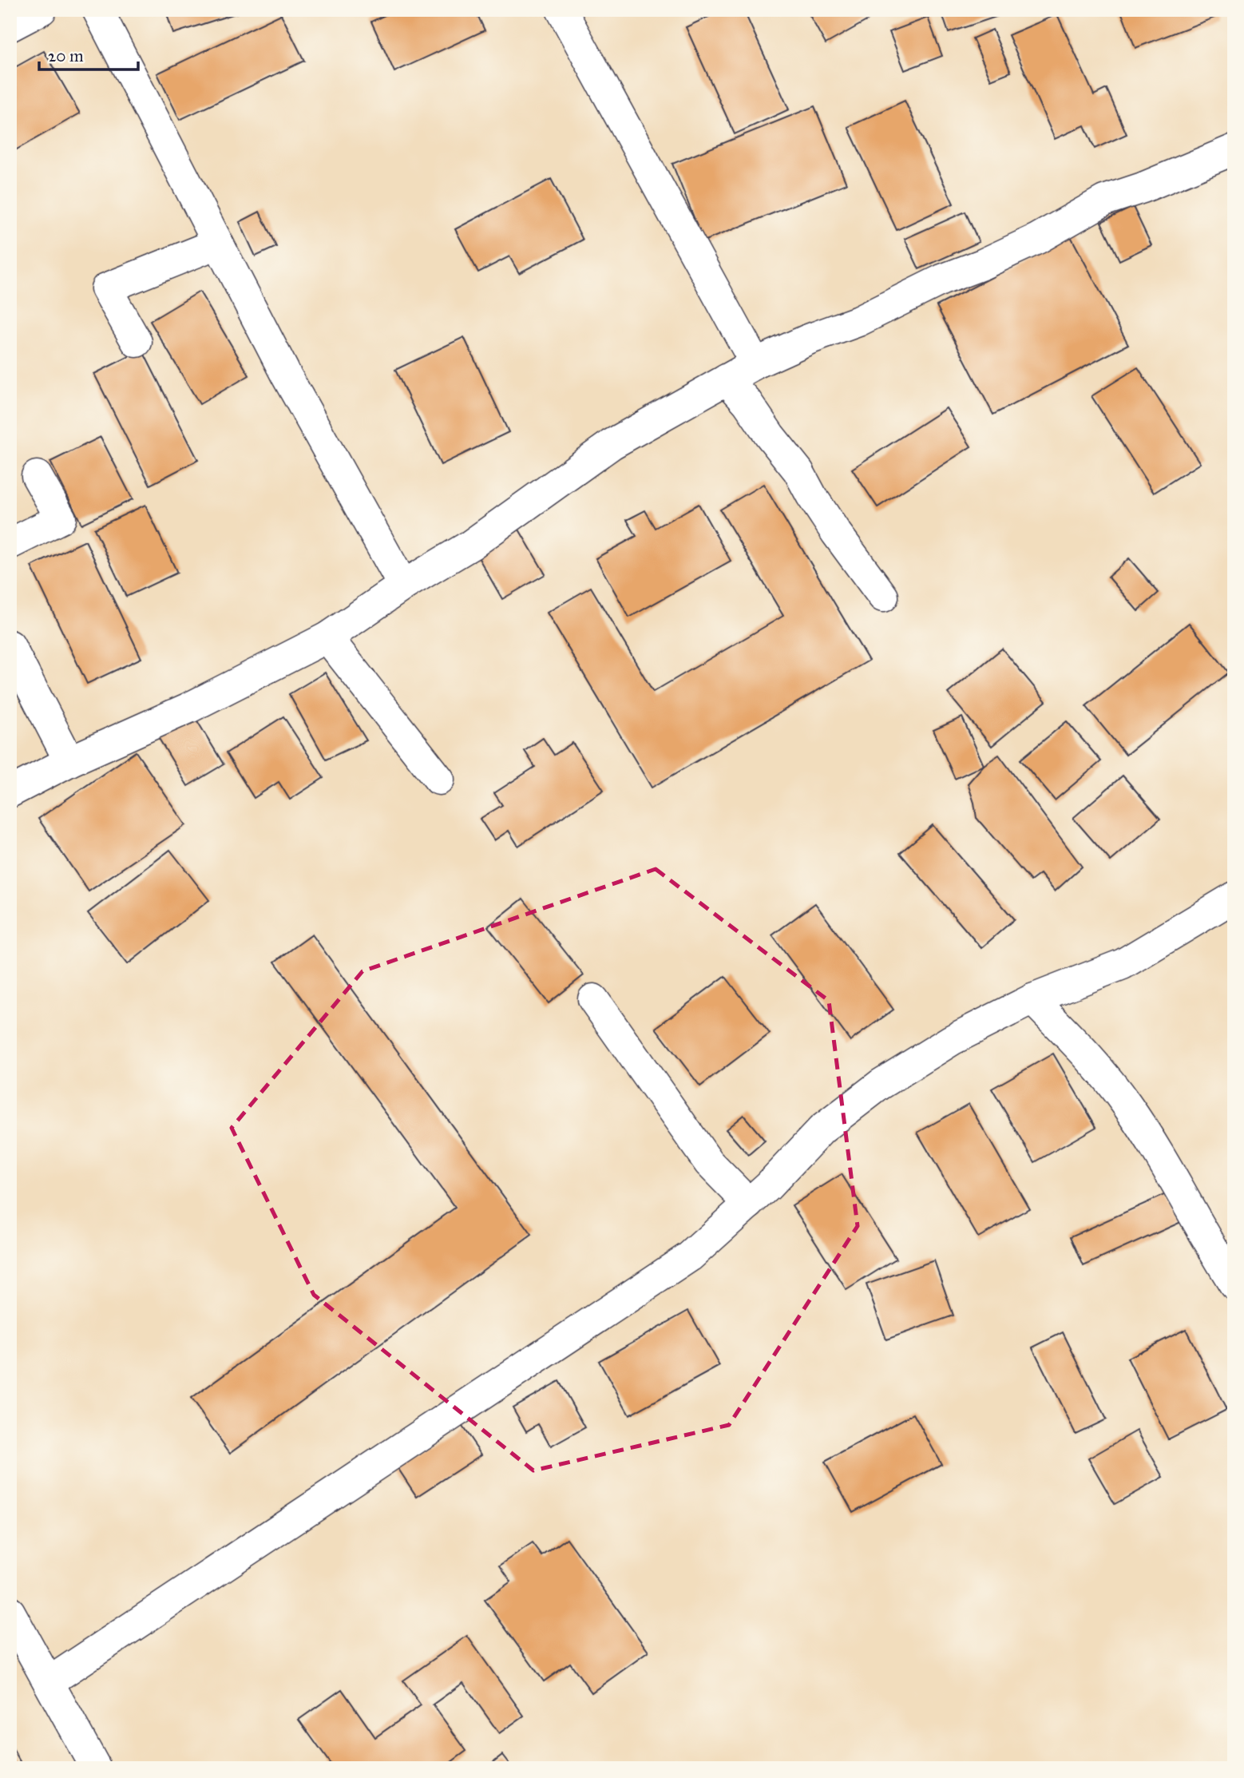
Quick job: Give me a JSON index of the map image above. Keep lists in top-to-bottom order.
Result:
{
  "scale_bar": "20 m"
}
